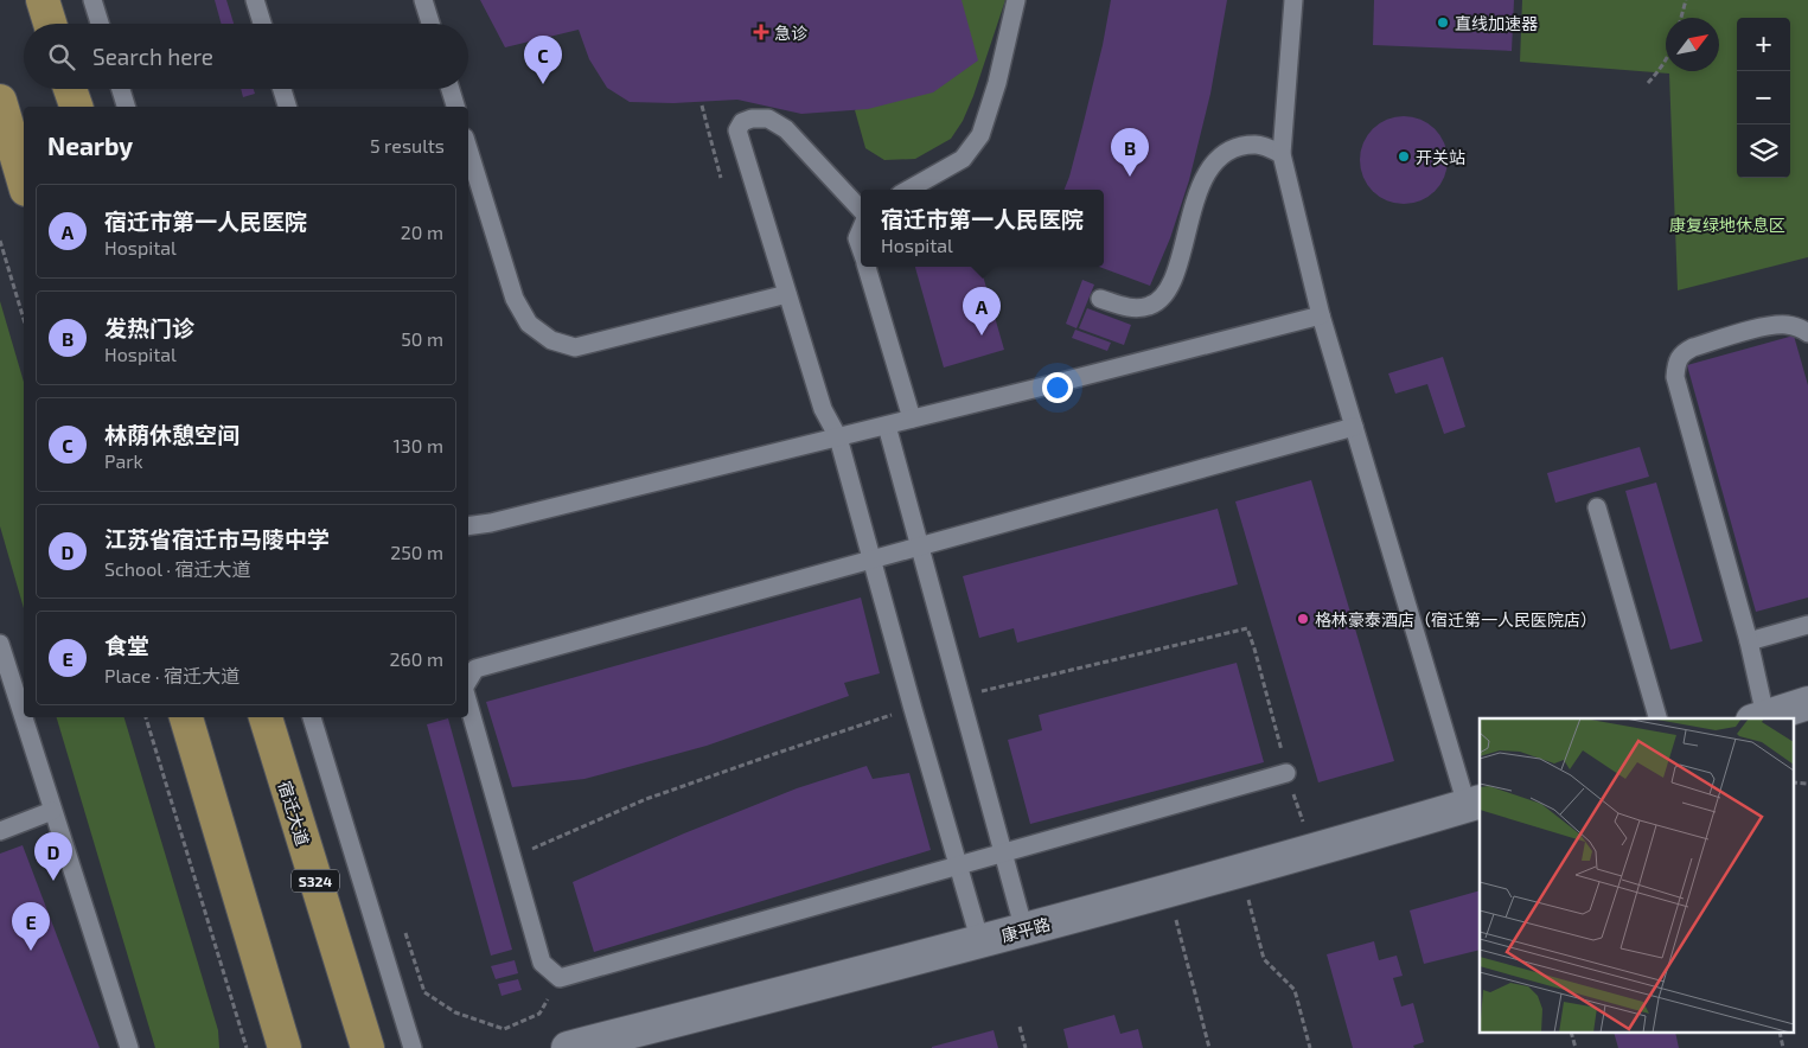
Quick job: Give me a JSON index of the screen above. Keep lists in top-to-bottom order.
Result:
{
  "streets": {
    "main road": ["宿迁大道", "S324"],
    "street": ["康平路"]
  },
  "parks": ["康复绿地休息区"],
  "places": {
    "other": ["直线加速器", "开关站", "格林豪泰酒店（宿迁第一人民医院店）"],
    "health": ["急诊"]
  },
  "north": "top right",
  "page": {
    "map_buttons": ["+", "−"],
    "search": "Search here",
    "pins": [
      "C",
      "B",
      "A",
      "D",
      "E"
    ],
    "heading": ["Nearby", "5 results"],
    "list": [
      {
        "mark": "A",
        "name": "宿迁市第一人民医院",
        "note": "Hospital",
        "value": "20 m"
      },
      {
        "mark": "B",
        "name": "发热门诊",
        "note": "Hospital",
        "value": "50 m"
      },
      {
        "mark": "C",
        "name": "林荫休憩空间",
        "note": "Park",
        "value": "130 m"
      },
      {
        "mark": "D",
        "name": "江苏省宿迁市马陵中学",
        "note": "School · 宿迁大道",
        "value": "250 m"
      },
      {
        "mark": "E",
        "name": "食堂",
        "note": "Place · 宿迁大道",
        "value": "260 m"
      }
    ],
    "popup": ["宿迁市第一人民医院", "Hospital"]
  }
}
